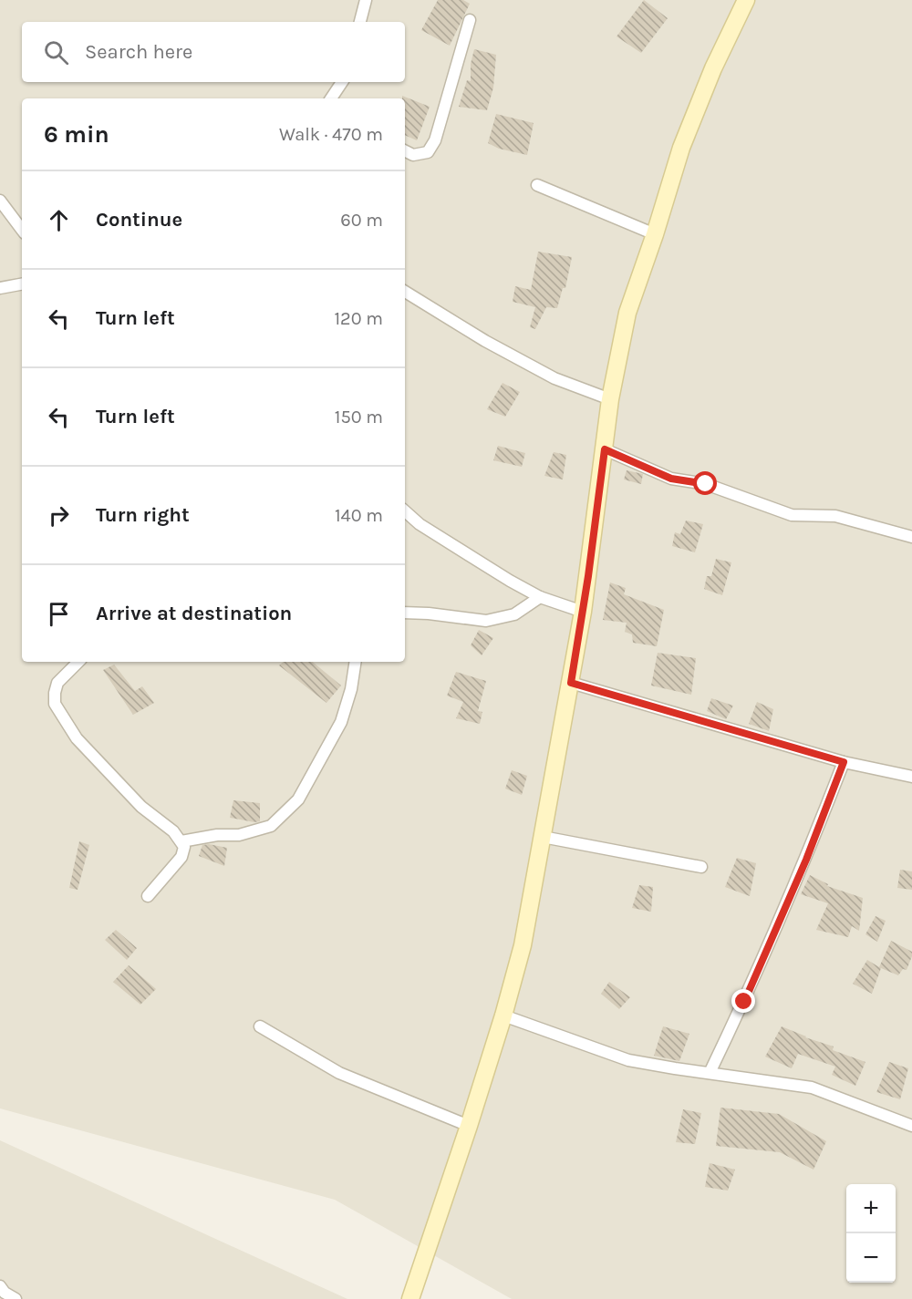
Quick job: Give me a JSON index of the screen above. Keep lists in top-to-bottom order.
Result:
{
  "page": {
    "search": "Search here",
    "heading": ["6 min", "Walk · 470 m"],
    "list": [
      ["Continue", "60 m"],
      ["Turn left", "120 m"],
      ["Turn left", "150 m"],
      ["Turn right", "140 m"],
      "Arrive at destination"
    ],
    "map_buttons": ["+", "−"]
  }
}
